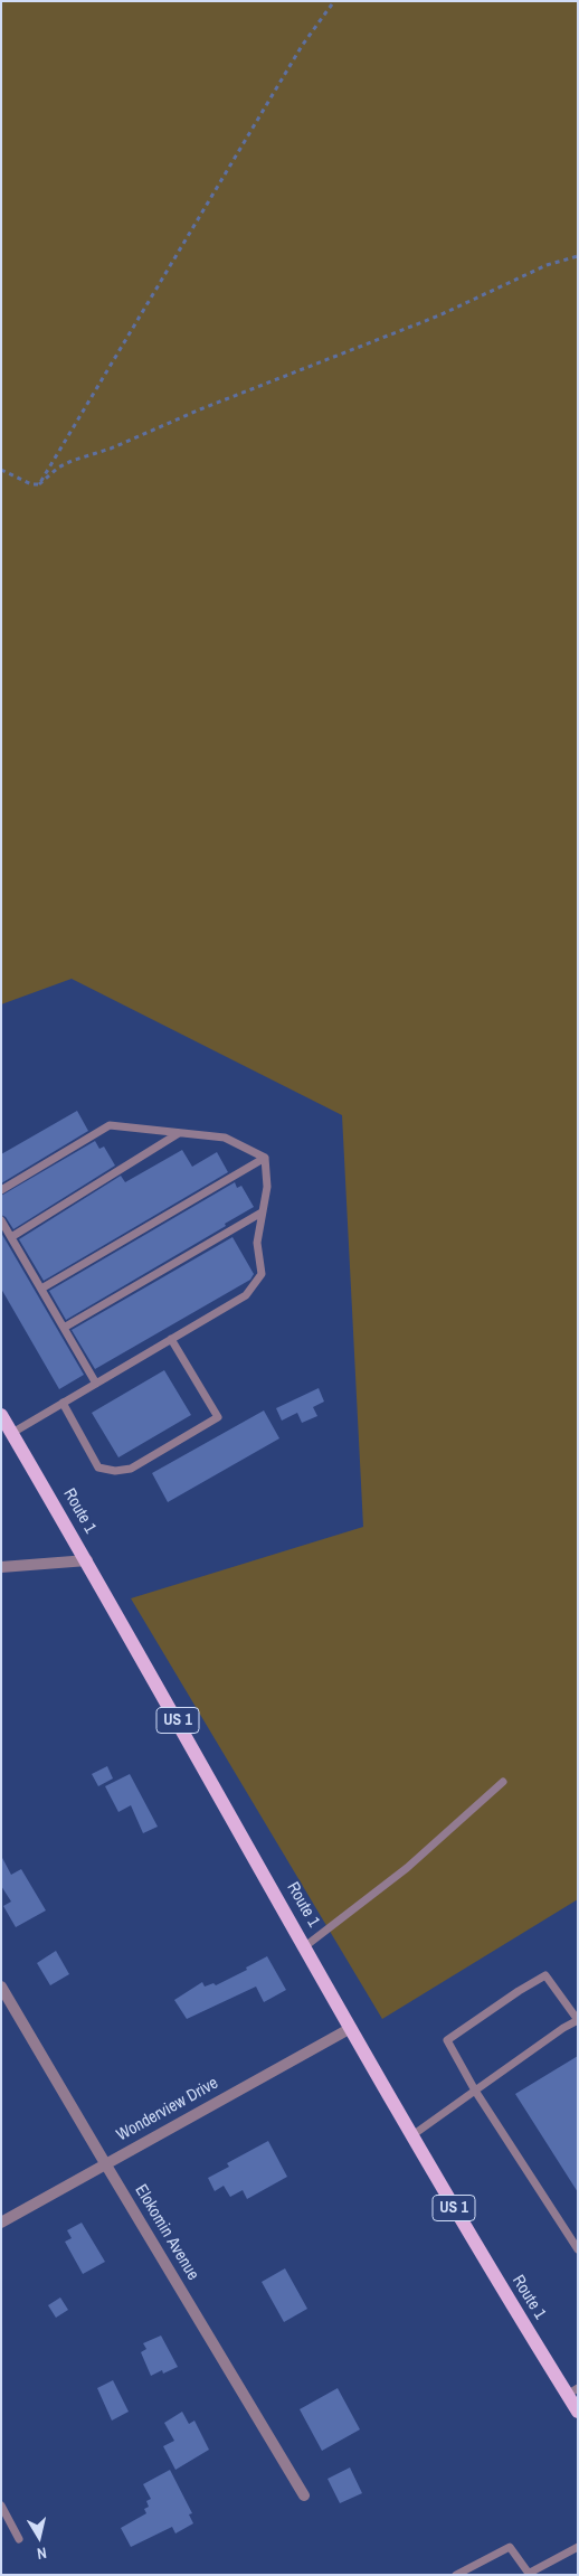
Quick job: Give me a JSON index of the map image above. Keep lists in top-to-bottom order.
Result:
{
  "streets": {
    "main road": ["Route 1", "US 1"],
    "street": ["Wonderview Drive", "Elokomin Avenue"]
  },
  "crossings": [
    ["Route 1", "Wonderview Drive"],
    ["Wonderview Drive", "Elokomin Avenue"]
  ],
  "north": "bottom"
}
